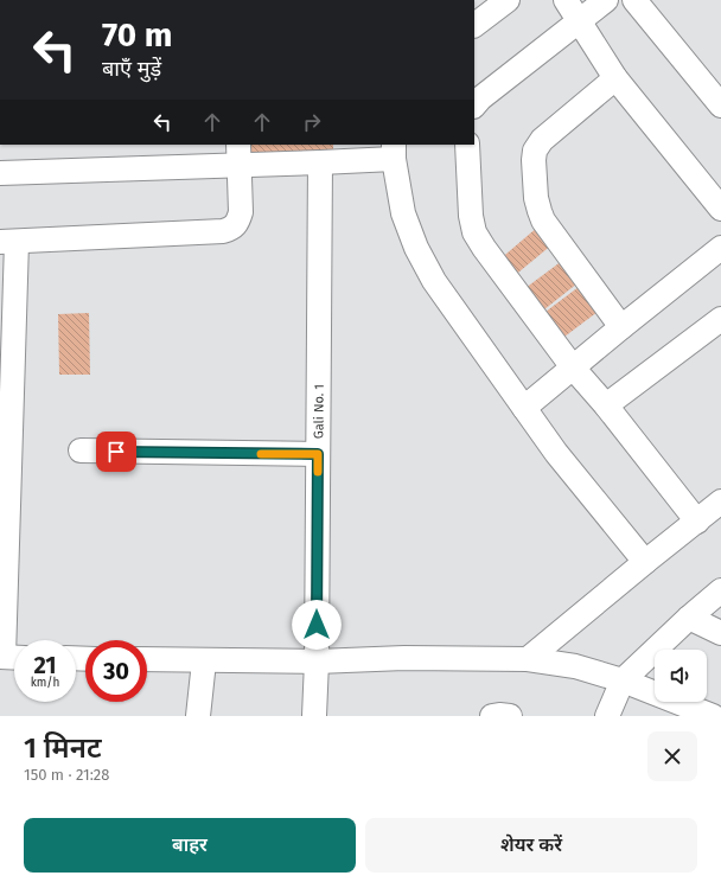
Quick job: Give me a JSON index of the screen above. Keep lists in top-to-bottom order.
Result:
{
  "streets": {
    "street": ["Gali No. 1"]
  },
  "page": {
    "turn": ["70 m", "बाएँ मुड़ें"],
    "speed": "21 km/h",
    "limit": "30",
    "heading": ["1 मिनट", "150 m · 21:28"],
    "buttons": ["बाहर", "शेयर करें"]
  }
}
